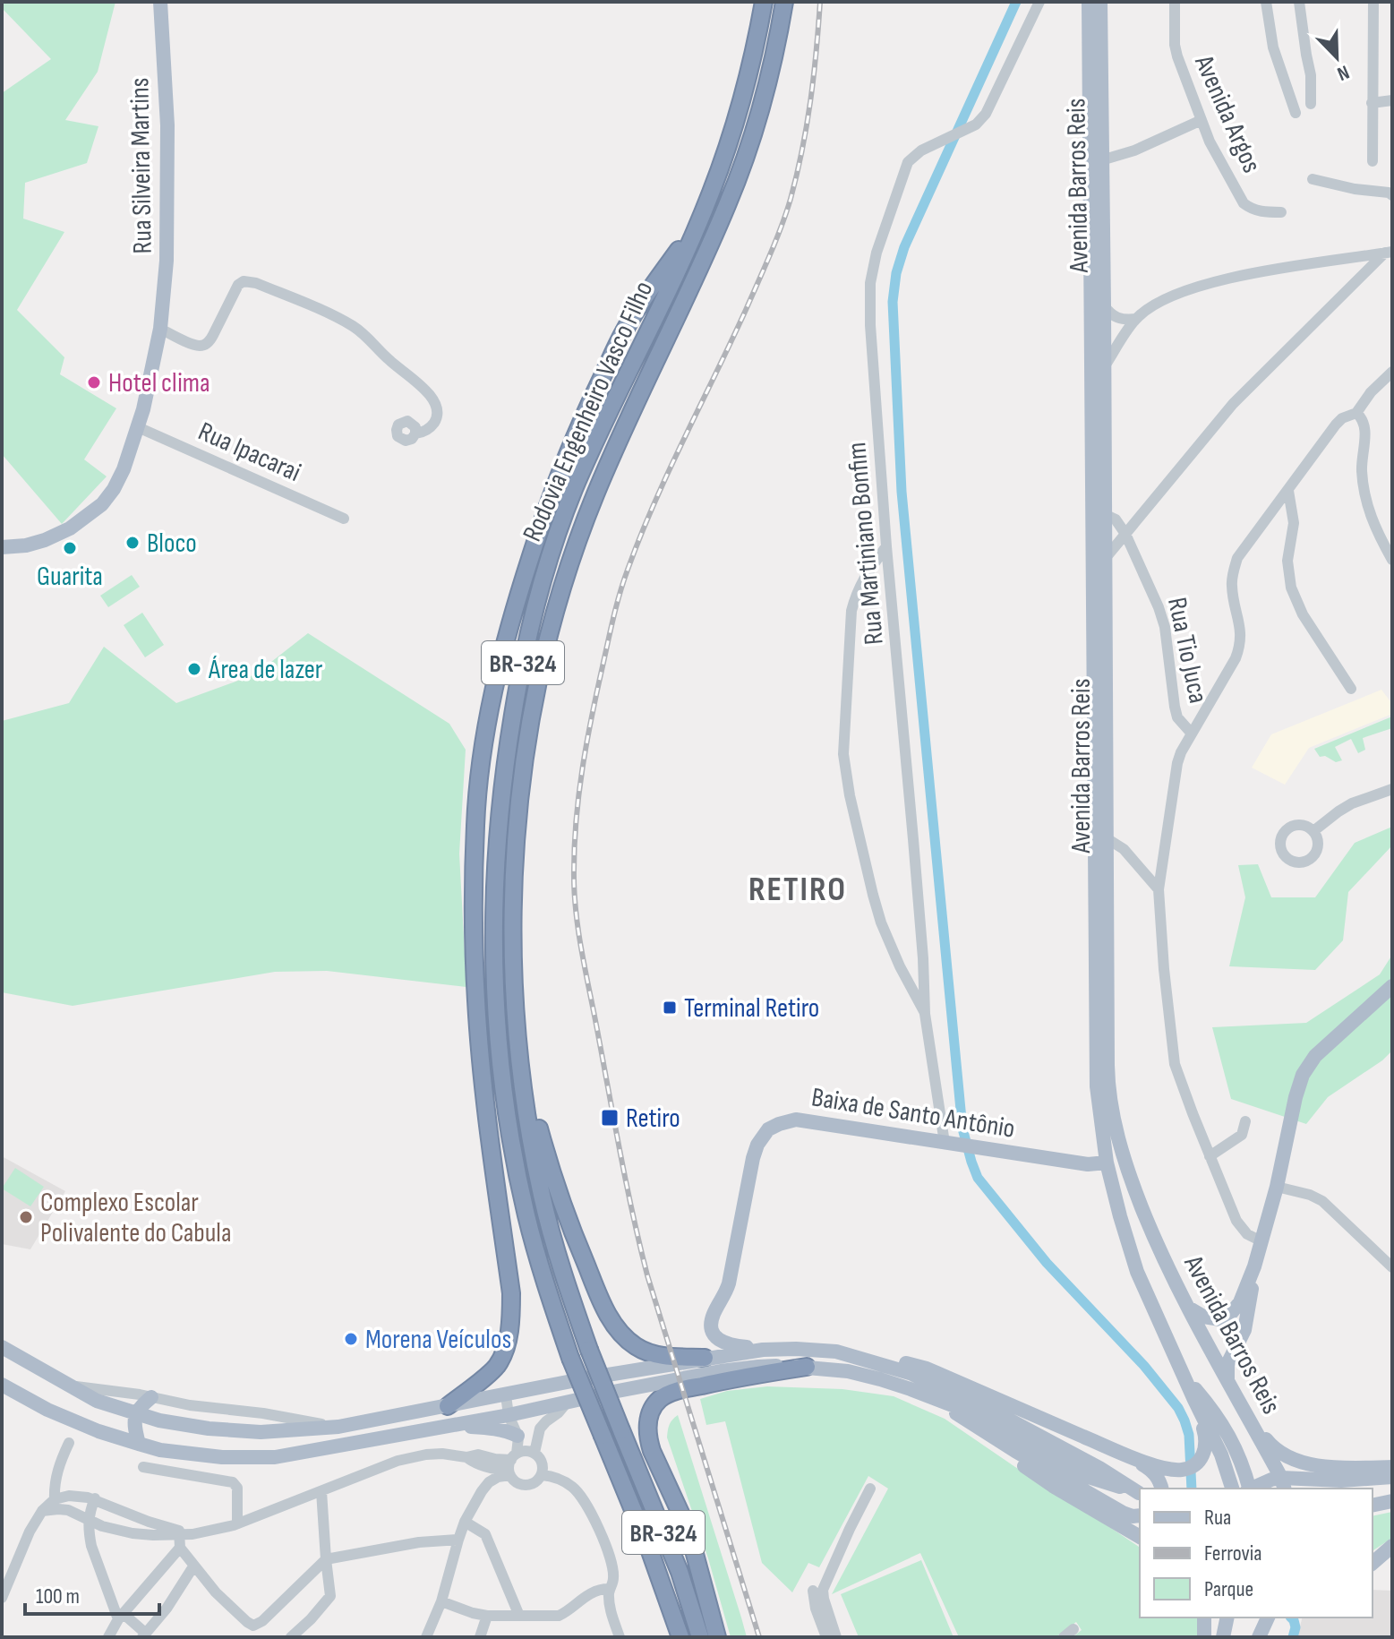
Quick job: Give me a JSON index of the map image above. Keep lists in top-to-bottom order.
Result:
{
  "streets": {
    "highway": ["Rodovia Engenheiro Vasco Filho", "BR-324"],
    "main road": ["Rua Silveira Martins", "Avenida Barros Reis", "Baixa de Santo Antônio"],
    "street": [
      "Avenida Argos",
      "Rua Ipacarai",
      "Rua Martiniano Bonfim",
      "Rua Tio Juca"
    ]
  },
  "crossings": [
    ["Rua Silveira Martins", "Rua Ipacarai"],
    ["Avenida Barros Reis", "Baixa de Santo Antônio"],
    ["Rua Martiniano Bonfim", "Baixa de Santo Antônio"]
  ],
  "districts": ["RETIRO"],
  "places": {
    "other": [
      "Hotel clima",
      "Bloco",
      "Guarita",
      "Área de lazer",
      "Complexo Escolar Polivalente do Cabula",
      "Morena Veículos"
    ],
    "transit": ["Terminal Retiro", "Retiro"]
  },
  "legend": ["Rua", "Ferrovia", "Parque"],
  "scale_bar": "100 m",
  "north": "bottom right"
}
